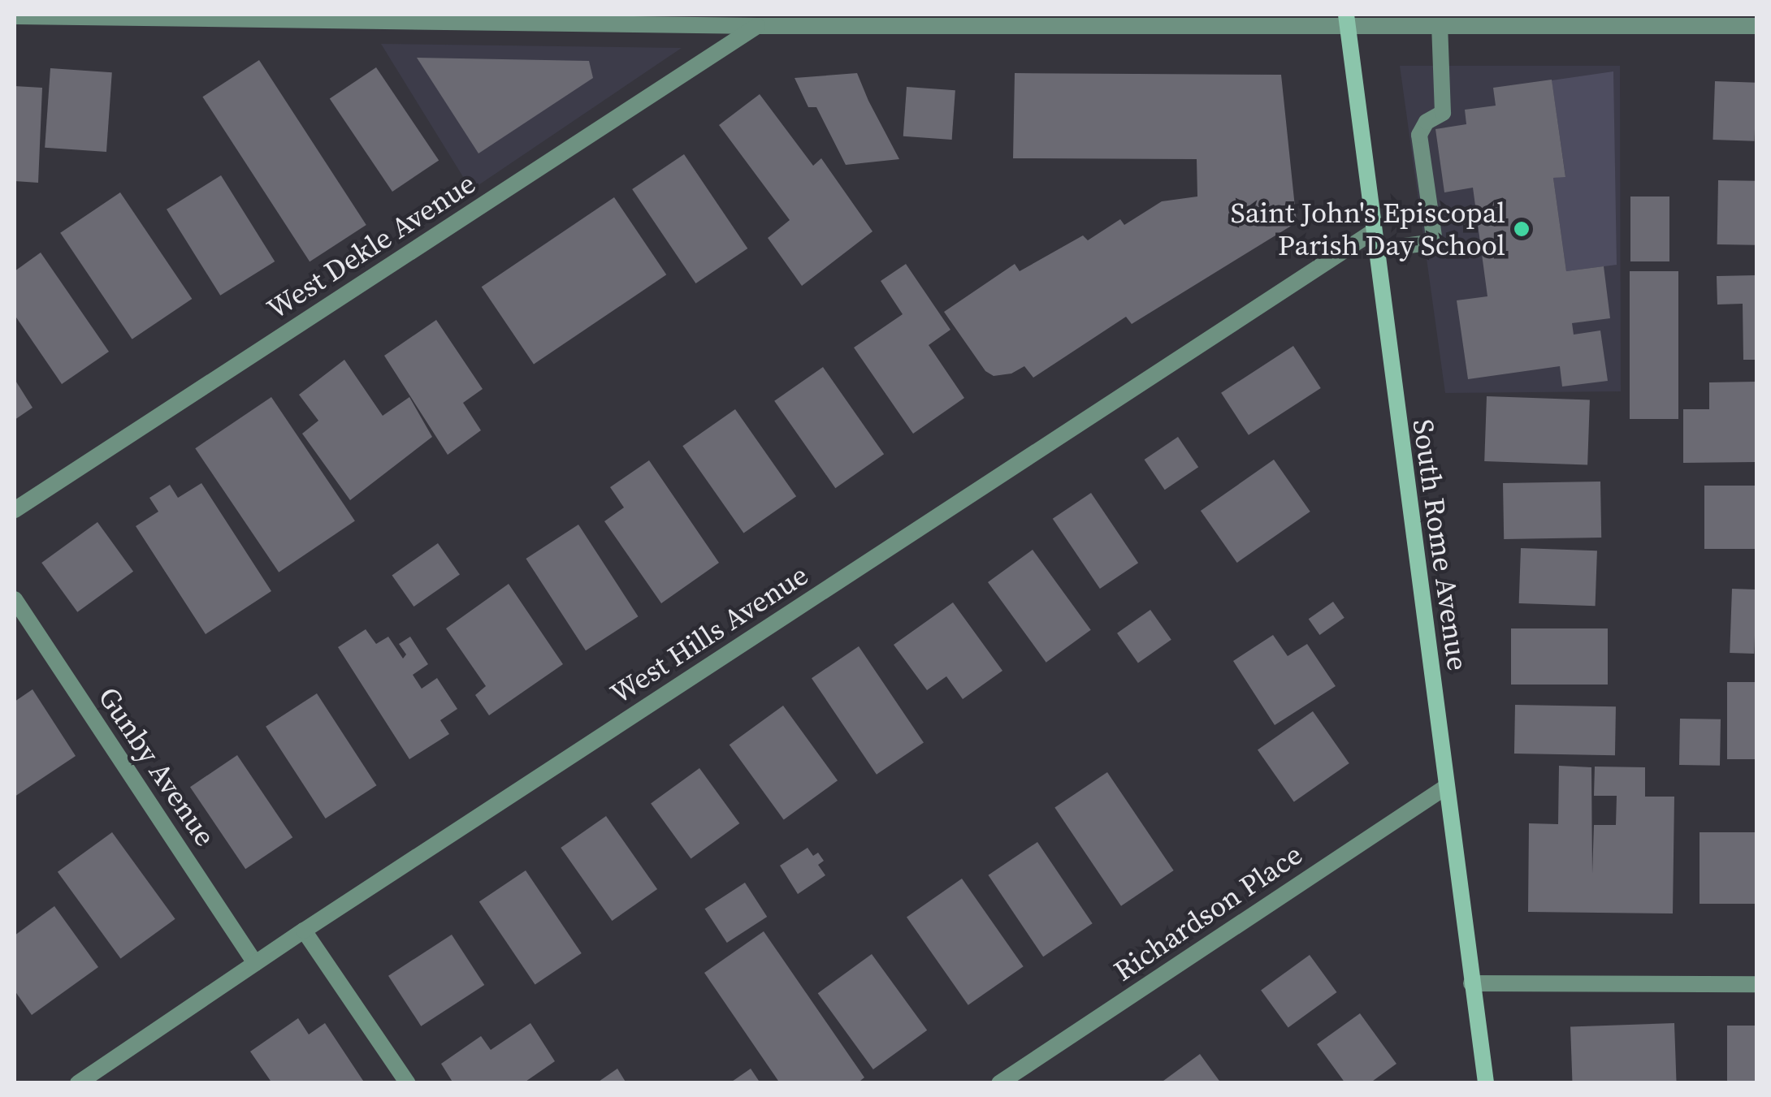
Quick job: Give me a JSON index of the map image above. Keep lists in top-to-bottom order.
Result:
{
  "streets": {
    "street": [
      "West Dekle Avenue",
      "South Rome Avenue",
      "West Hills Avenue",
      "Gunby Avenue",
      "Richardson Place"
    ]
  },
  "crossings": [
    ["South Rome Avenue", "West Hills Avenue"],
    ["South Rome Avenue", "Richardson Place"],
    ["West Hills Avenue", "Gunby Avenue"]
  ],
  "places": ["Saint John's Episcopal Parish Day School"]
}
